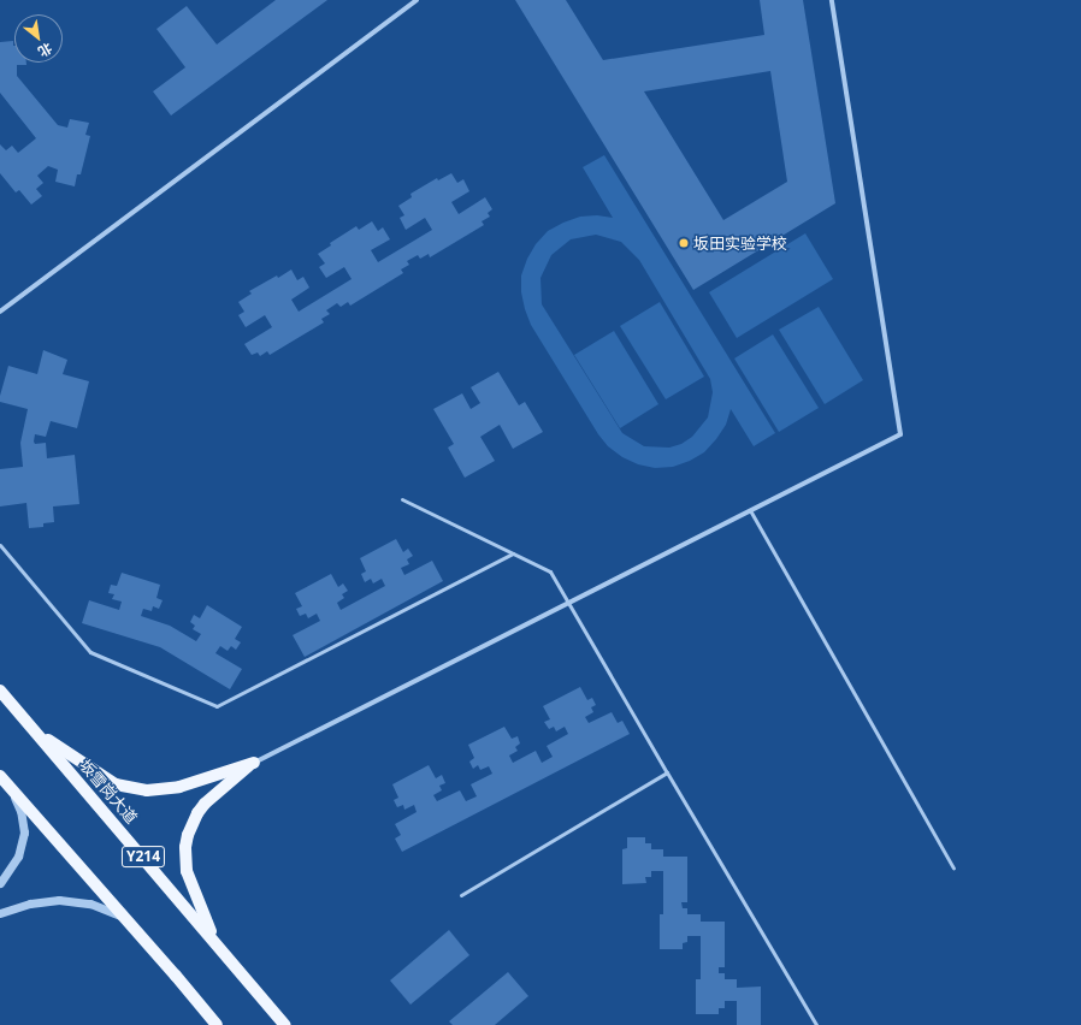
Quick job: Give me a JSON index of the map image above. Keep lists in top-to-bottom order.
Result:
{
  "streets": {
    "main road": ["坂雪岗大道", "Y214"]
  },
  "places": ["坂田实验学校"],
  "north": "bottom right"
}
